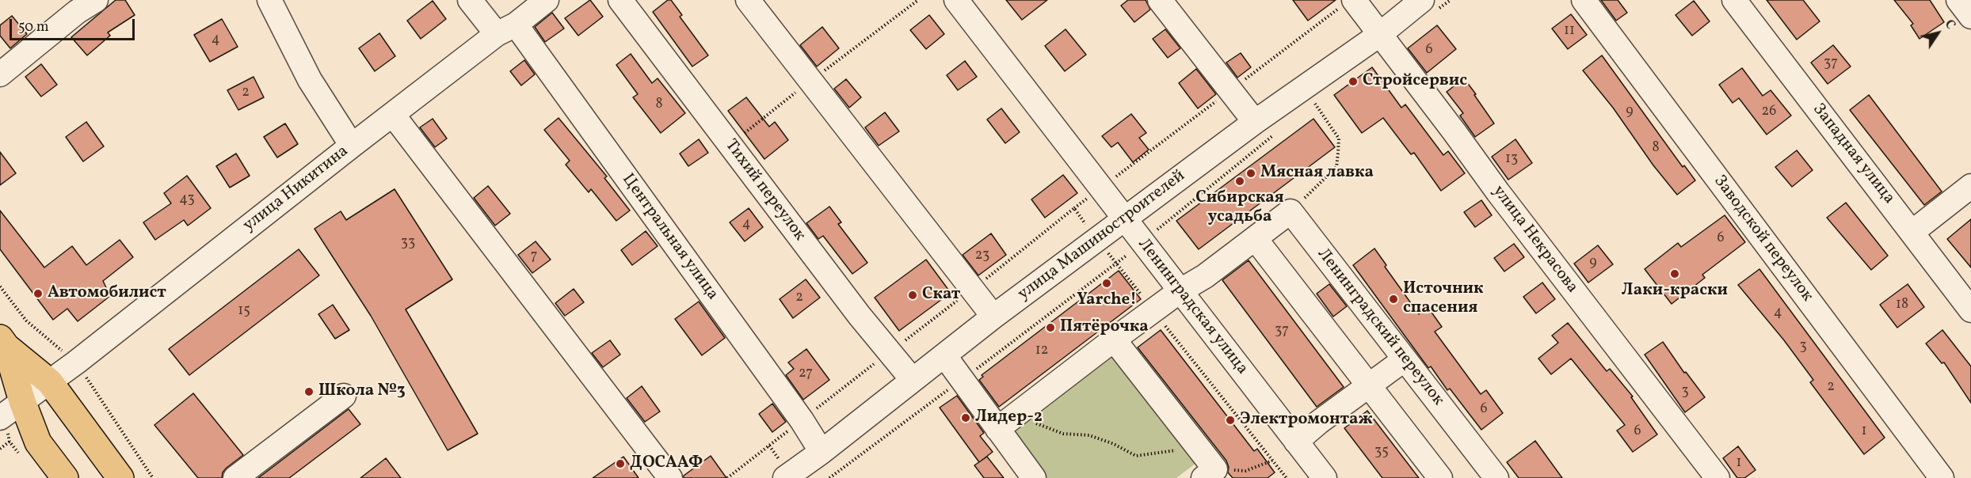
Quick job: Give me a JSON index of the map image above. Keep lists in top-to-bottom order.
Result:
{
  "streets": {
    "street": [
      "Западная улица",
      "улица Никитина",
      "Тихий переулок",
      "улица Машиностроителей",
      "Центральная улица",
      "Заводской переулок",
      "улица Некрасова",
      "Ленинградская улица",
      "Ленинградский переулок"
    ]
  },
  "crossings": [
    ["улица Никитина", "Центральная улица"],
    ["Тихий переулок", "улица Машиностроителей"],
    ["улица Машиностроителей", "Центральная улица"],
    ["улица Машиностроителей", "улица Некрасова"],
    ["улица Машиностроителей", "Ленинградская улица"]
  ],
  "places": [
    "Стройсервис",
    "Мясная лавка",
    "Сибирская усадьба",
    "Лаки-краски",
    "Yarche!",
    "Автомобилист",
    "Скат",
    "Источник спасения",
    "Пятёрочка",
    "Школа №3",
    "Лидер-2",
    "Электромонтаж",
    "ДОСААФ"
  ],
  "house_numbers": [
    "11",
    "4",
    "6",
    "37",
    "2",
    "8",
    "9",
    "26",
    "8",
    "13",
    "43",
    "4",
    "6",
    "33",
    "23",
    "7",
    "9",
    "2",
    "18",
    "15",
    "4",
    "37",
    "3",
    "12",
    "27",
    "2",
    "3",
    "6",
    "6",
    "1",
    "35",
    "1"
  ],
  "scale_bar": "50 m",
  "north": "top right"
}
